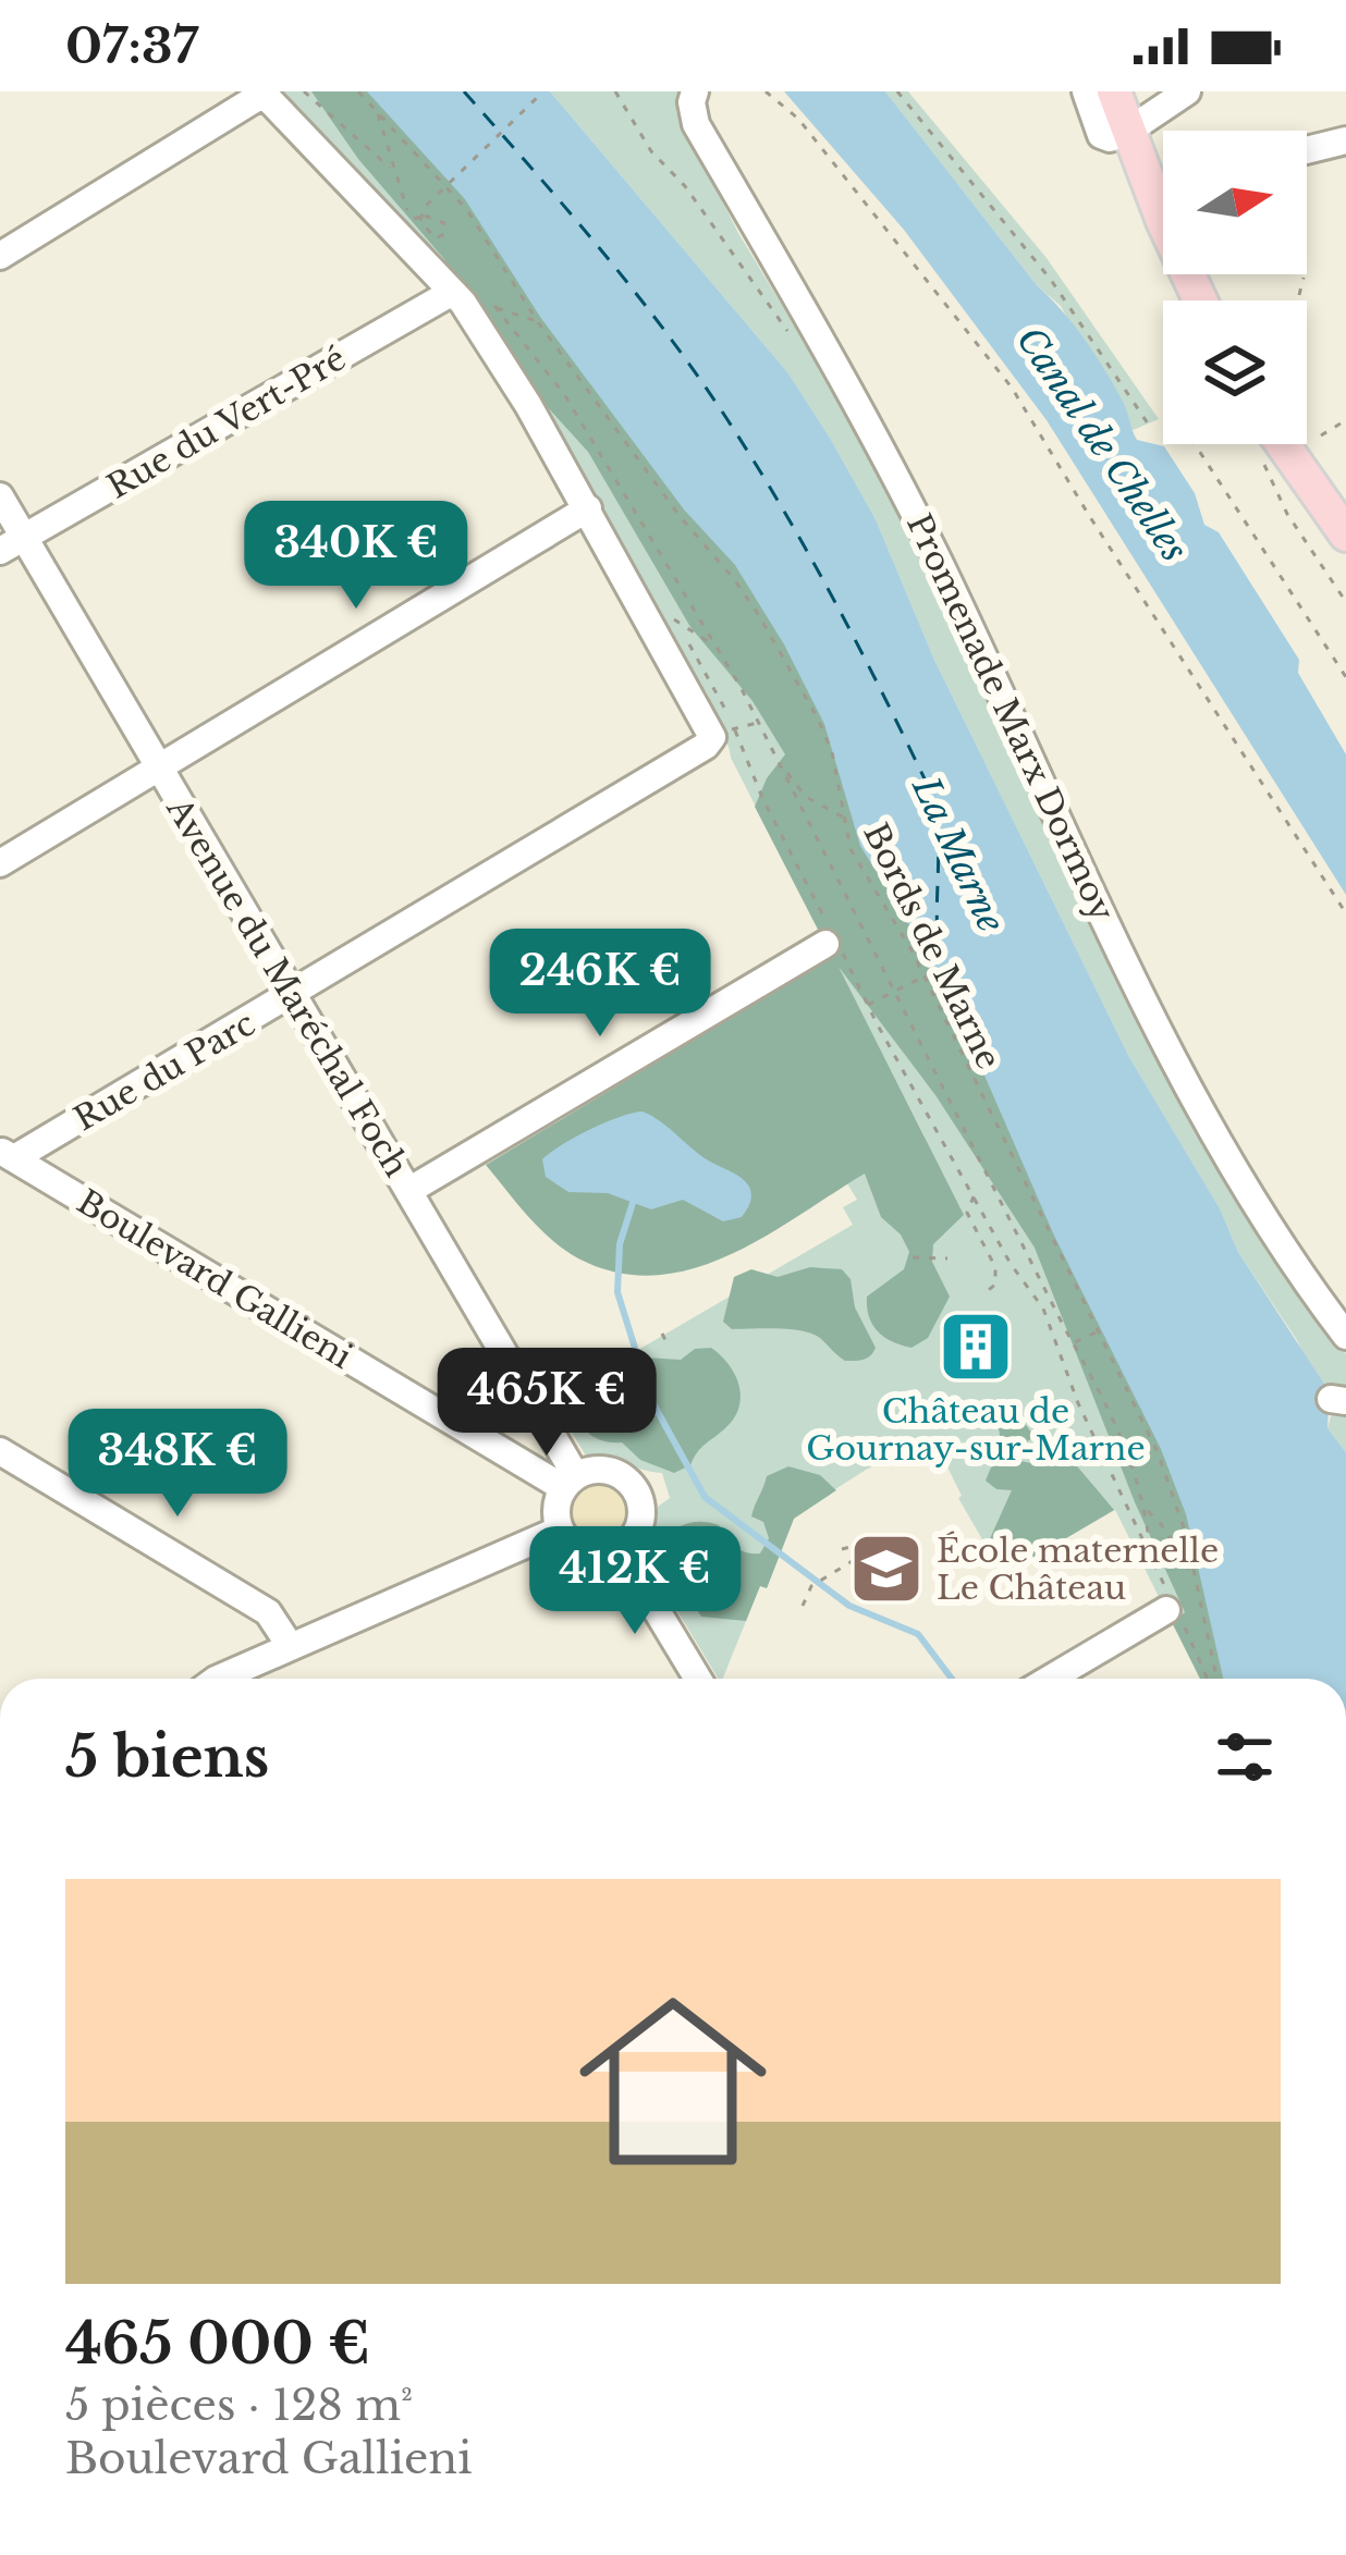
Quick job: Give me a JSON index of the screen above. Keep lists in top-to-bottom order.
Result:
{
  "streets": {
    "street": [
      "Rue du Vert-Pré",
      "Promenade Marx Dormoy",
      "Avenue du Maréchal Foch",
      "Rue du Parc",
      "Boulevard Gallieni"
    ],
    "path": ["Bords de Marne"]
  },
  "crossings": [
    ["Rue du Vert-Pré", "Avenue du Maréchal Foch"],
    ["Avenue du Maréchal Foch", "Rue du Parc"],
    ["Avenue du Maréchal Foch", "Boulevard Gallieni"],
    ["Rue du Parc", "Boulevard Gallieni"]
  ],
  "water": ["Canal de Chelles", "La Marne"],
  "places": {
    "building": ["Château de Gournay-sur-Marne"],
    "school or university": ["École maternelle Le Château"]
  },
  "north": "right",
  "page": {
    "status": "07:37",
    "price": [
      "340K €",
      "246K €",
      "465K €",
      "348K €",
      "412K €"
    ],
    "heading": "5 biens",
    "list": [
      {
        "name": "465 000 €",
        "note": "5 pièces · 128 m² · Boulevard Gallieni"
      }
    ]
  }
}
